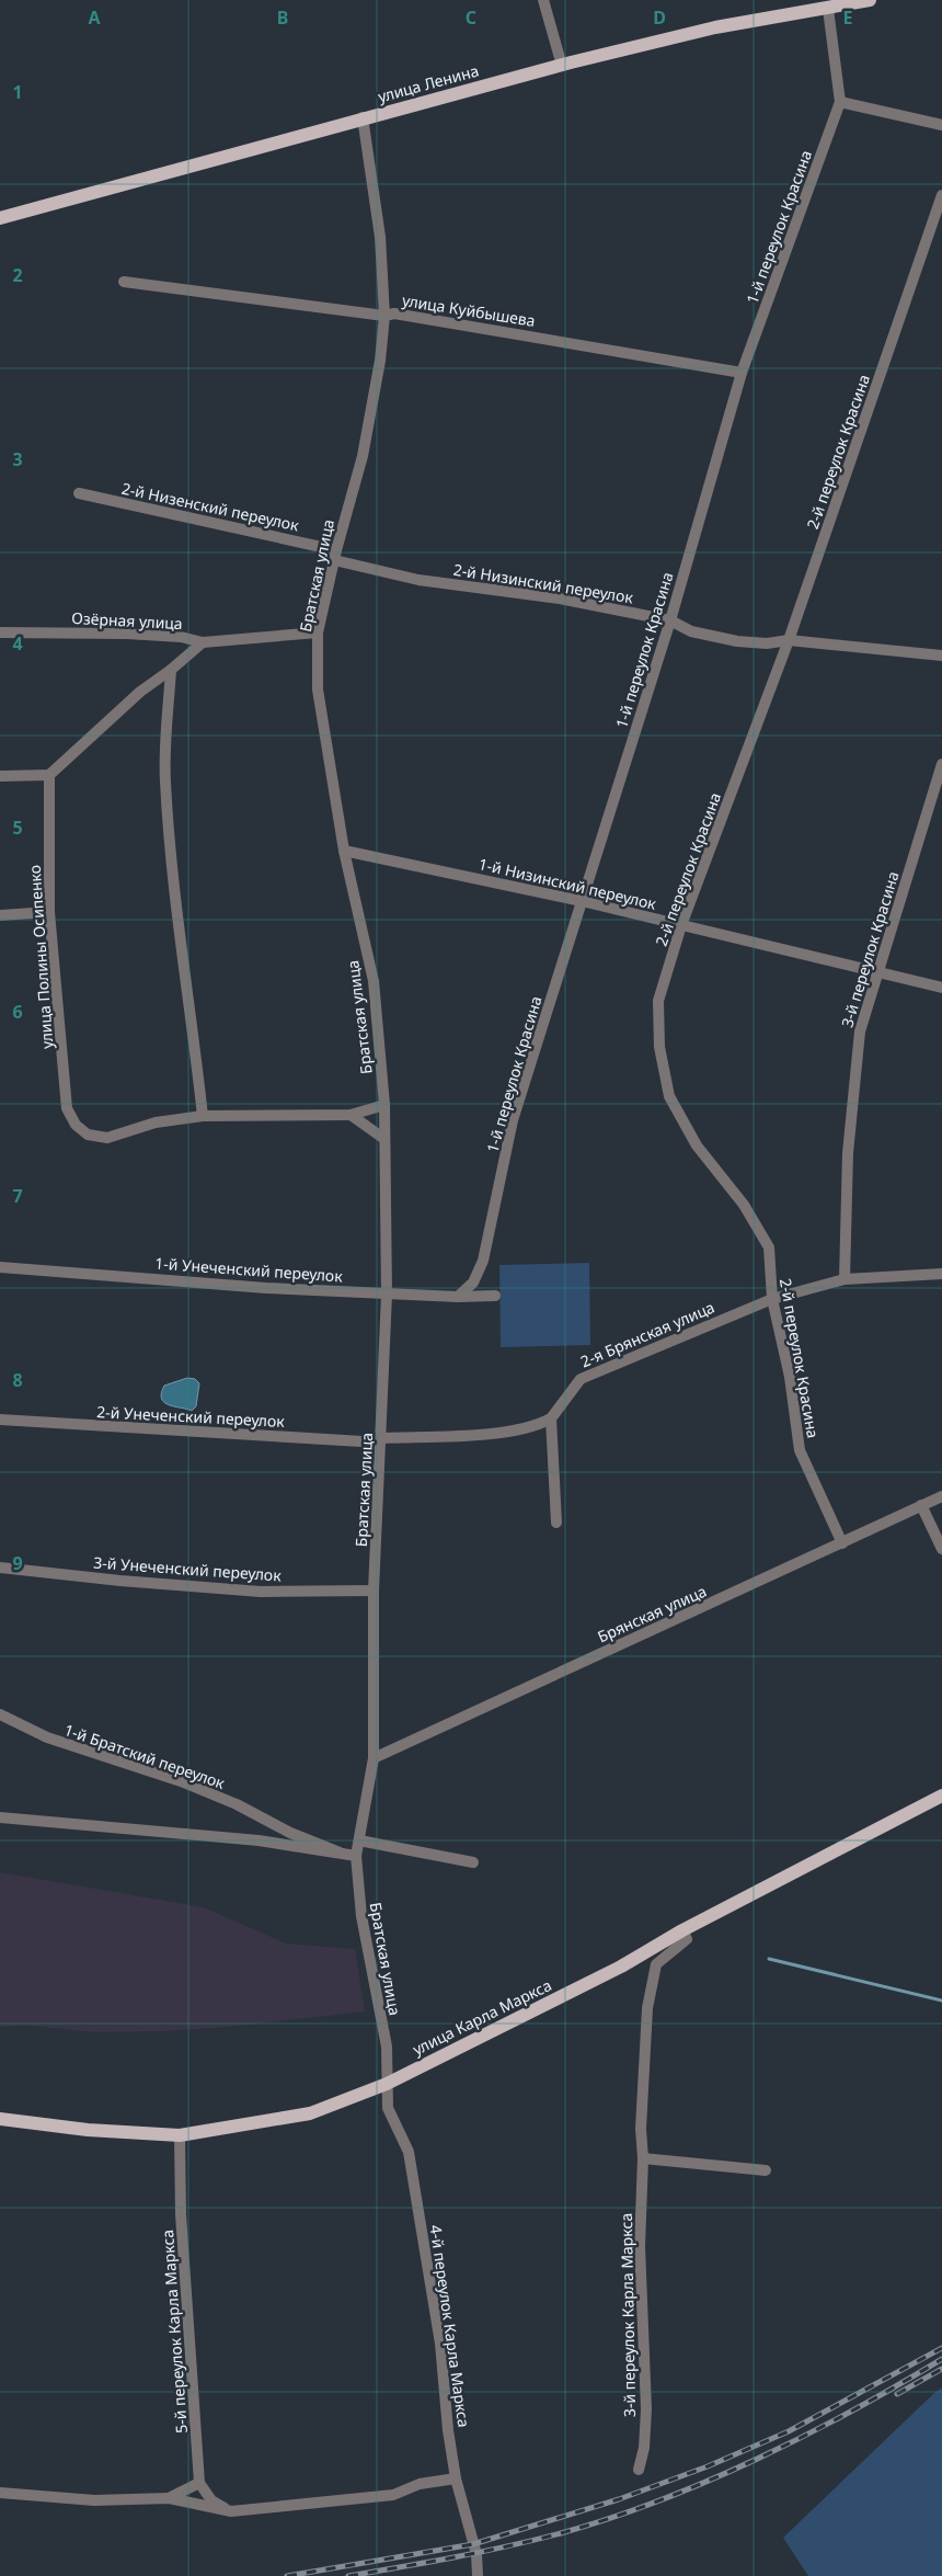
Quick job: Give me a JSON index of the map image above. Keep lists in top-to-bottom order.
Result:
{
  "streets": {
    "main road": ["улица Ленина", "улица Карла Маркса"],
    "street": [
      "1-й переулок Красина",
      "улица Куйбышева",
      "2-й переулок Красина",
      "2-й Низенский переулок",
      "Братская улица",
      "2-й Низинский переулок",
      "Озёрная улица",
      "1-й Низинский переулок",
      "3-й переулок Красина",
      "улица Полины Осипенко",
      "1-й Унеченский переулок",
      "2-я Брянская улица",
      "2-й Унеченский переулок",
      "3-й Унеченский переулок",
      "Брянская улица",
      "1-й Братский переулок",
      "3-й переулок Карла Маркса",
      "4-й переулок Карла Маркса",
      "5-й переулок Карла Маркса"
    ]
  },
  "crossings": [
    ["улица Ленина", "1-й переулок Красина"],
    ["улица Ленина", "Братская улица"],
    ["1-й переулок Красина", "улица Куйбышева"],
    ["1-й переулок Красина", "2-й Низинский переулок"],
    ["1-й переулок Красина", "1-й Низинский переулок"],
    ["1-й переулок Красина", "1-й Унеченский переулок"],
    ["улица Куйбышева", "Братская улица"],
    ["2-й переулок Красина", "2-й Низинский переулок"],
    ["2-й переулок Красина", "1-й Низинский переулок"],
    ["2-й переулок Красина", "2-я Брянская улица"],
    ["2-й переулок Красина", "Брянская улица"],
    ["2-й Низенский переулок", "Братская улица"],
    ["2-й Низенский переулок", "2-й Низинский переулок"],
    ["Братская улица", "2-й Низинский переулок"],
    ["Братская улица", "Озёрная улица"],
    ["Братская улица", "1-й Низинский переулок"],
    ["Братская улица", "1-й Унеченский переулок"],
    ["Братская улица", "2-й Унеченский переулок"],
    ["Братская улица", "3-й Унеченский переулок"],
    ["Братская улица", "Брянская улица"],
    ["Братская улица", "1-й Братский переулок"],
    ["Братская улица", "улица Карла Маркса"],
    ["Братская улица", "4-й переулок Карла Маркса"],
    ["1-й Низинский переулок", "3-й переулок Красина"],
    ["3-й переулок Красина", "2-я Брянская улица"],
    ["улица Карла Маркса", "3-й переулок Карла Маркса"],
    ["улица Карла Маркса", "4-й переулок Карла Маркса"],
    ["улица Карла Маркса", "5-й переулок Карла Маркса"]
  ],
  "grid": {
    "columns": [
      "A",
      "B",
      "C",
      "D",
      "E"
    ],
    "rows": [
      "1",
      "2",
      "3",
      "4",
      "5",
      "6",
      "7",
      "8",
      "9"
    ]
  }
}
